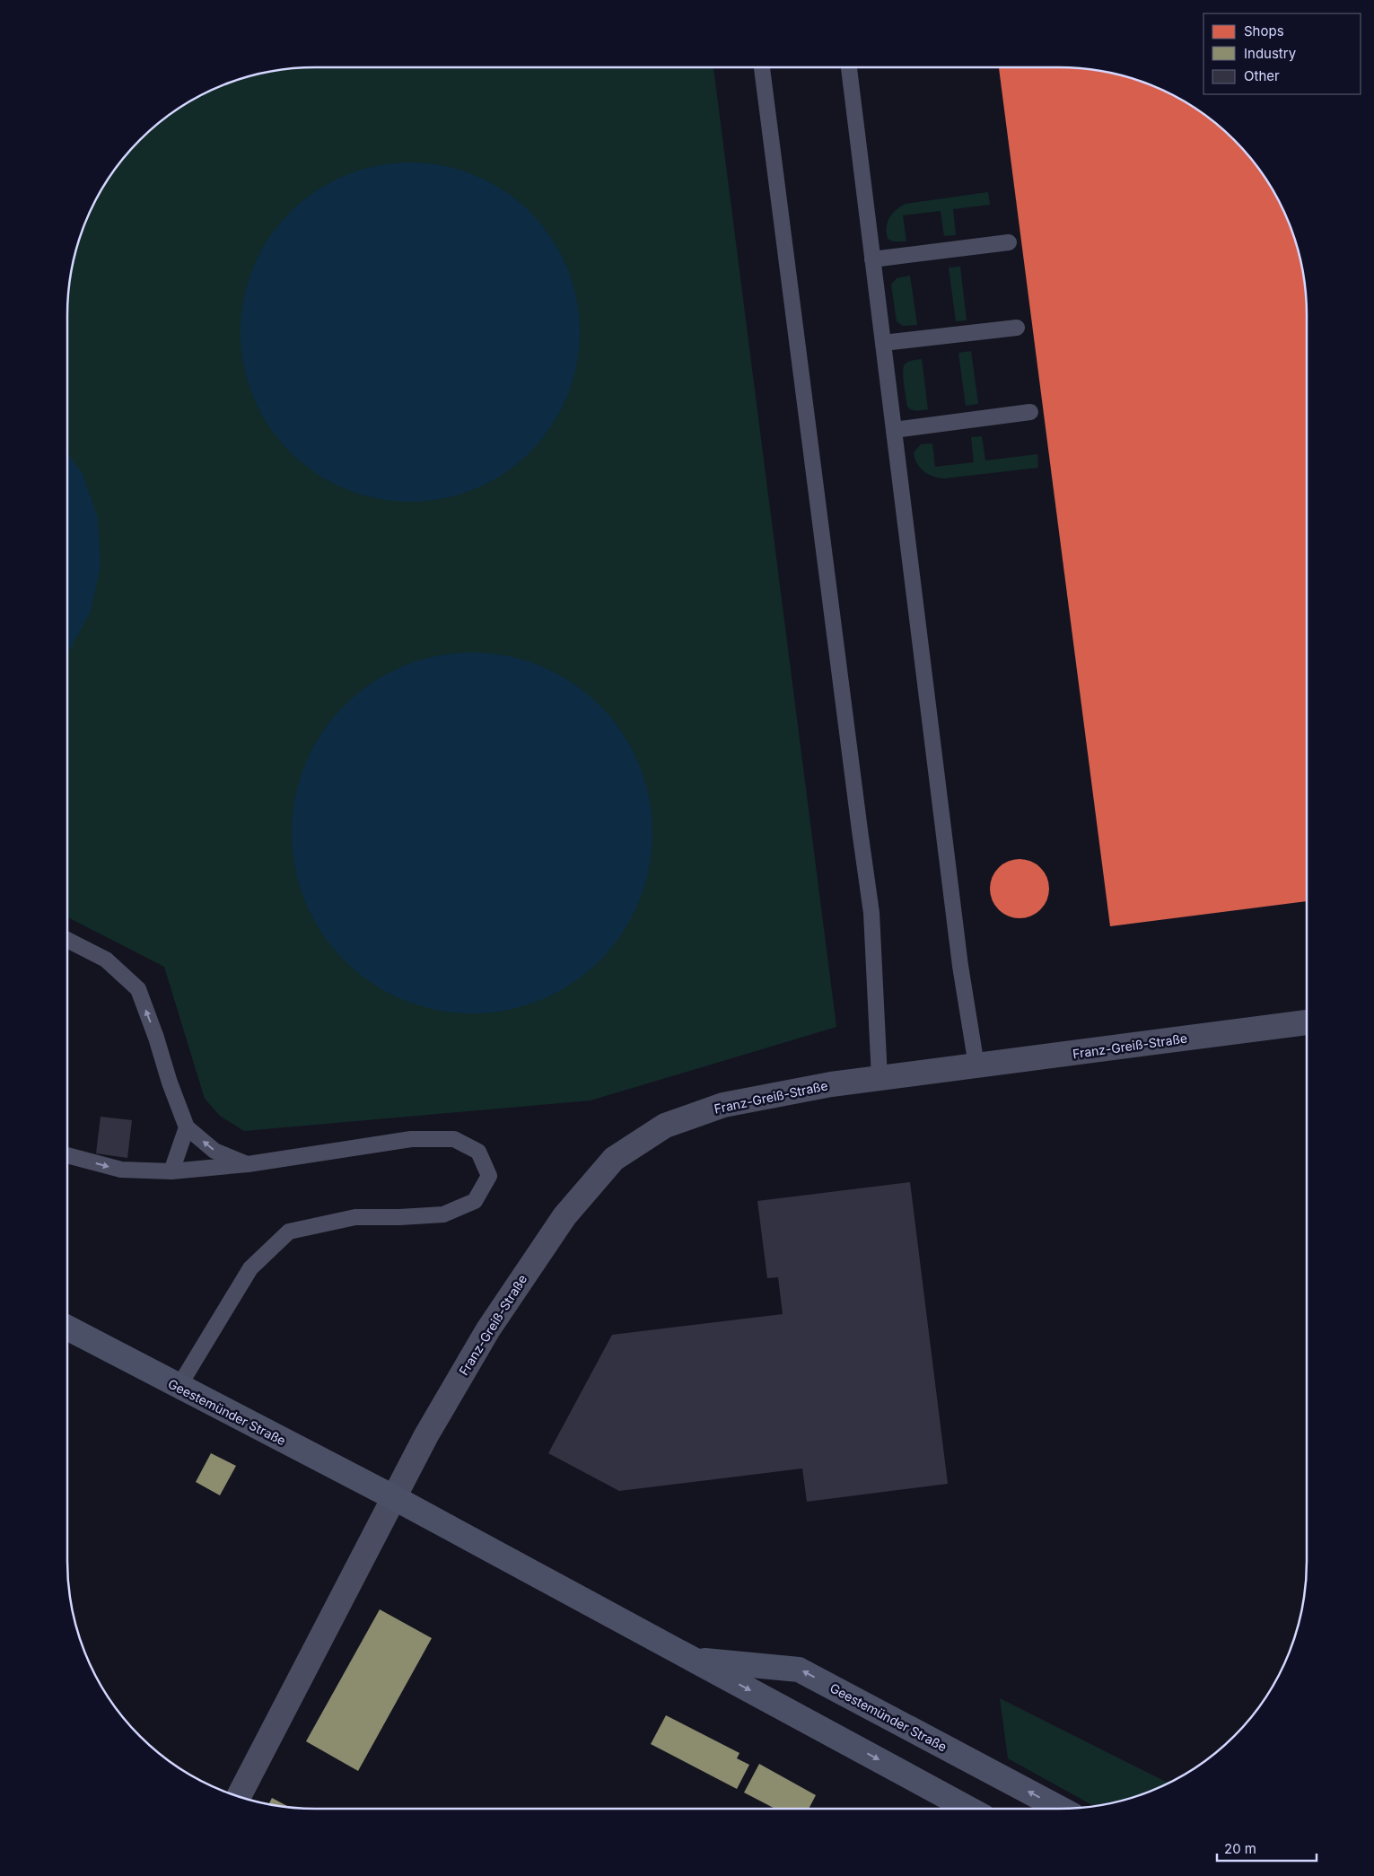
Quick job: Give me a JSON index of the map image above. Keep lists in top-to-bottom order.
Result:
{
  "streets": {
    "street": ["Franz-Greiß-Straße", "Geestemünder Straße"]
  },
  "crossings": [
    ["Franz-Greiß-Straße", "Geestemünder Straße"]
  ],
  "legend": ["Shops", "Industry", "Other"],
  "scale_bar": "20 m"
}
